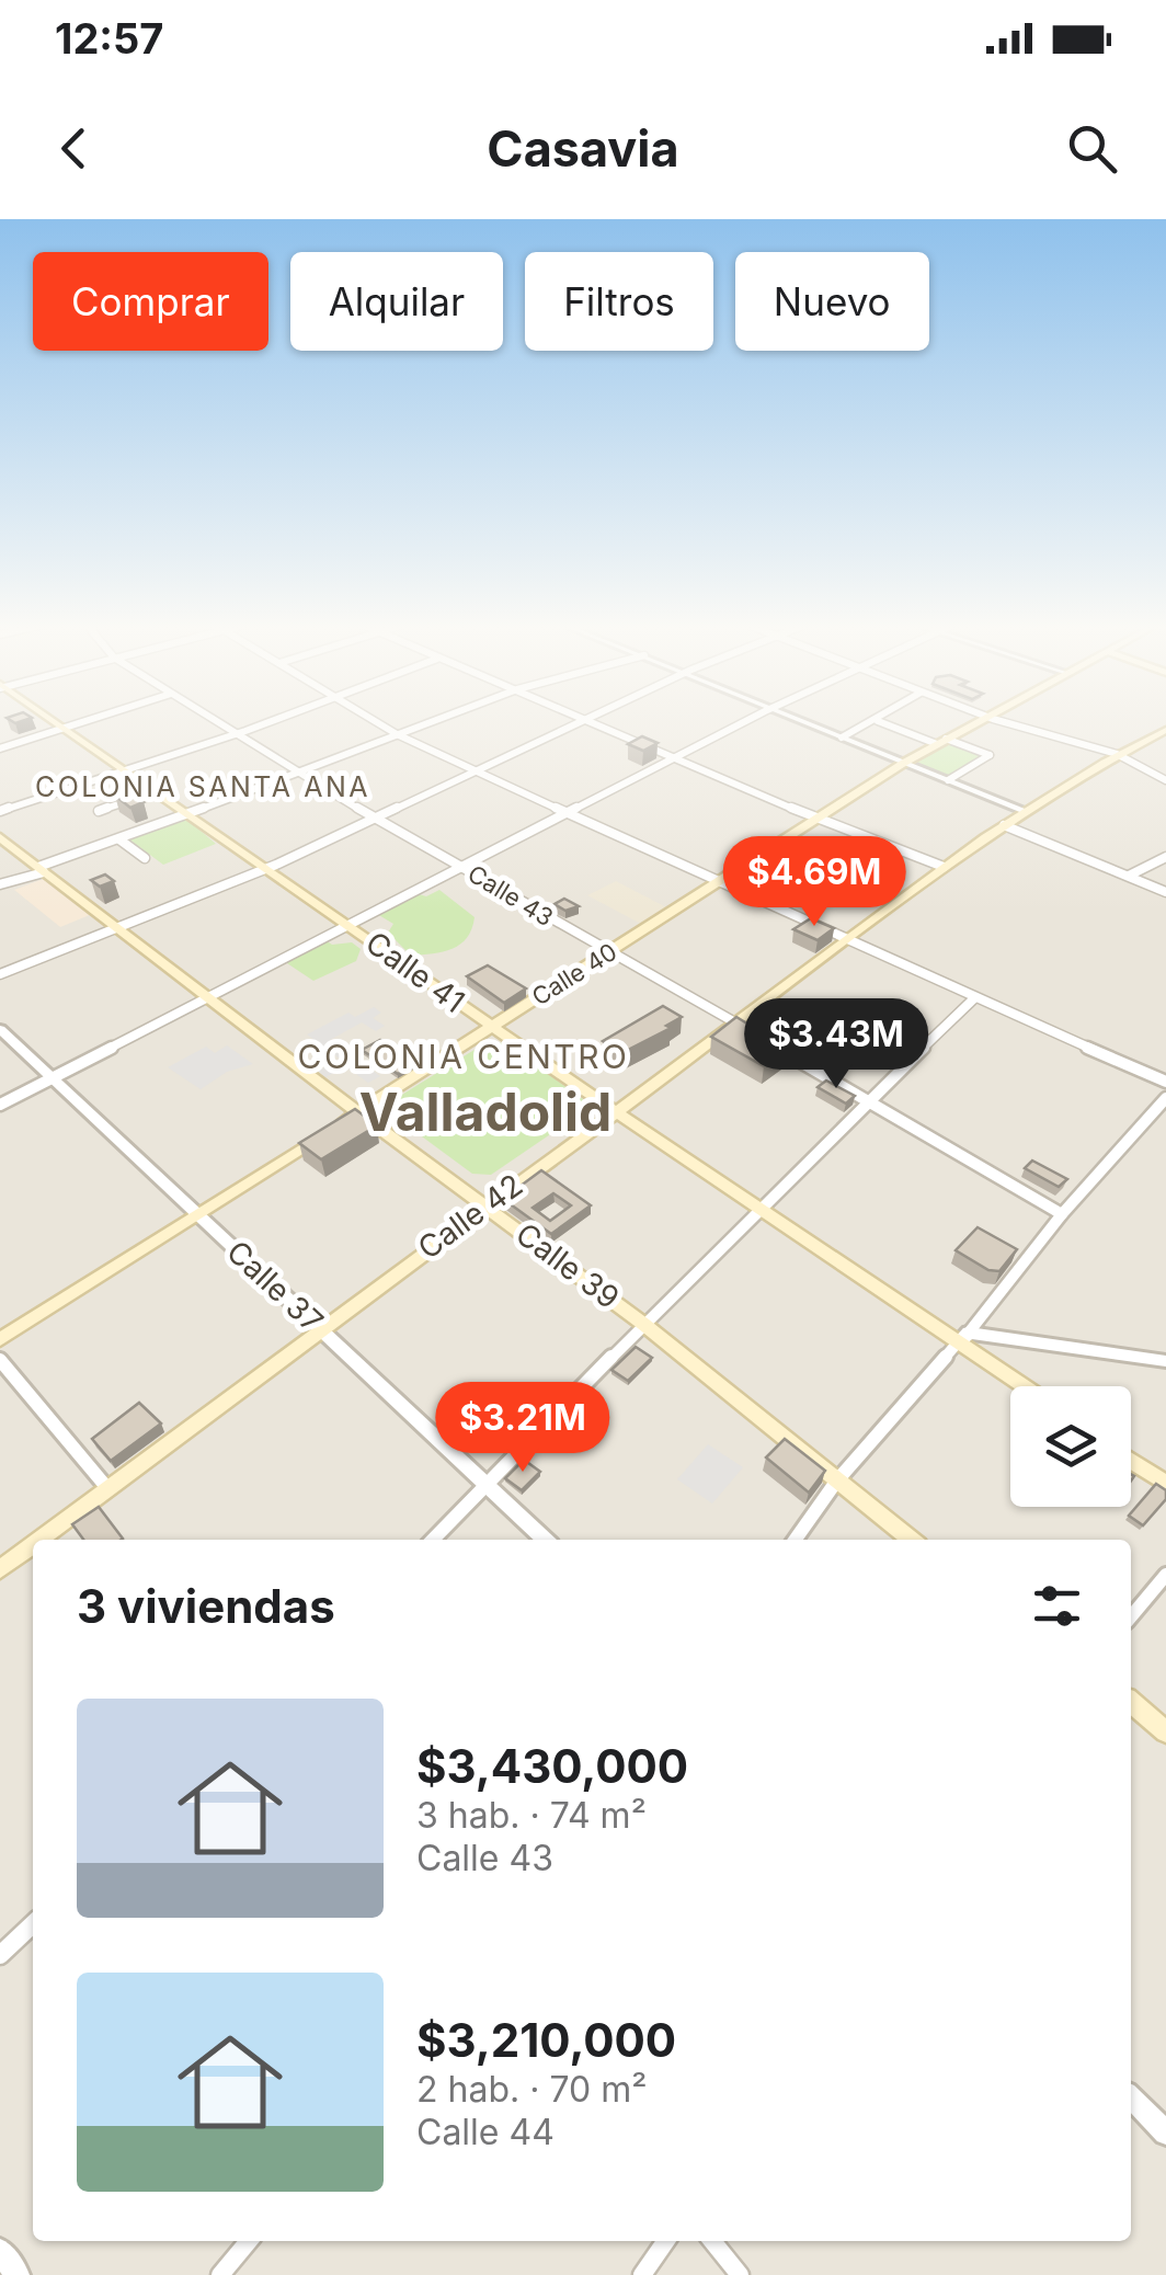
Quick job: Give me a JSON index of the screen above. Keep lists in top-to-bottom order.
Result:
{
  "streets": {
    "main road": [
      "Calle 41",
      "Calle 40",
      "Calle 42",
      "Calle 39"
    ],
    "street": ["Calle 43", "Calle 37"]
  },
  "crossings": [
    ["Calle 43", "Calle 40"],
    ["Calle 43", "Calle 42"],
    ["Calle 41", "Calle 40"],
    ["Calle 41", "Calle 42"],
    ["Calle 40", "Calle 39"],
    ["Calle 40", "Calle 37"],
    ["Calle 42", "Calle 39"],
    ["Calle 42", "Calle 37"]
  ],
  "districts": ["COLONIA SANTA ANA", "COLONIA CENTRO", "Valladolid"],
  "page": {
    "status": "12:57",
    "header": "Casavia",
    "chip": [
      "Comprar",
      "Alquilar",
      "Filtros",
      "Nuevo"
    ],
    "price": ["$4.69M", "$3.43M", "$3.21M"],
    "heading": "3 viviendas",
    "list": [
      {
        "name": "$3,430,000",
        "note": "3 hab. · 74 m² · Calle 43"
      },
      {
        "name": "$3,210,000",
        "note": "2 hab. · 70 m² · Calle 44"
      }
    ]
  }
}
